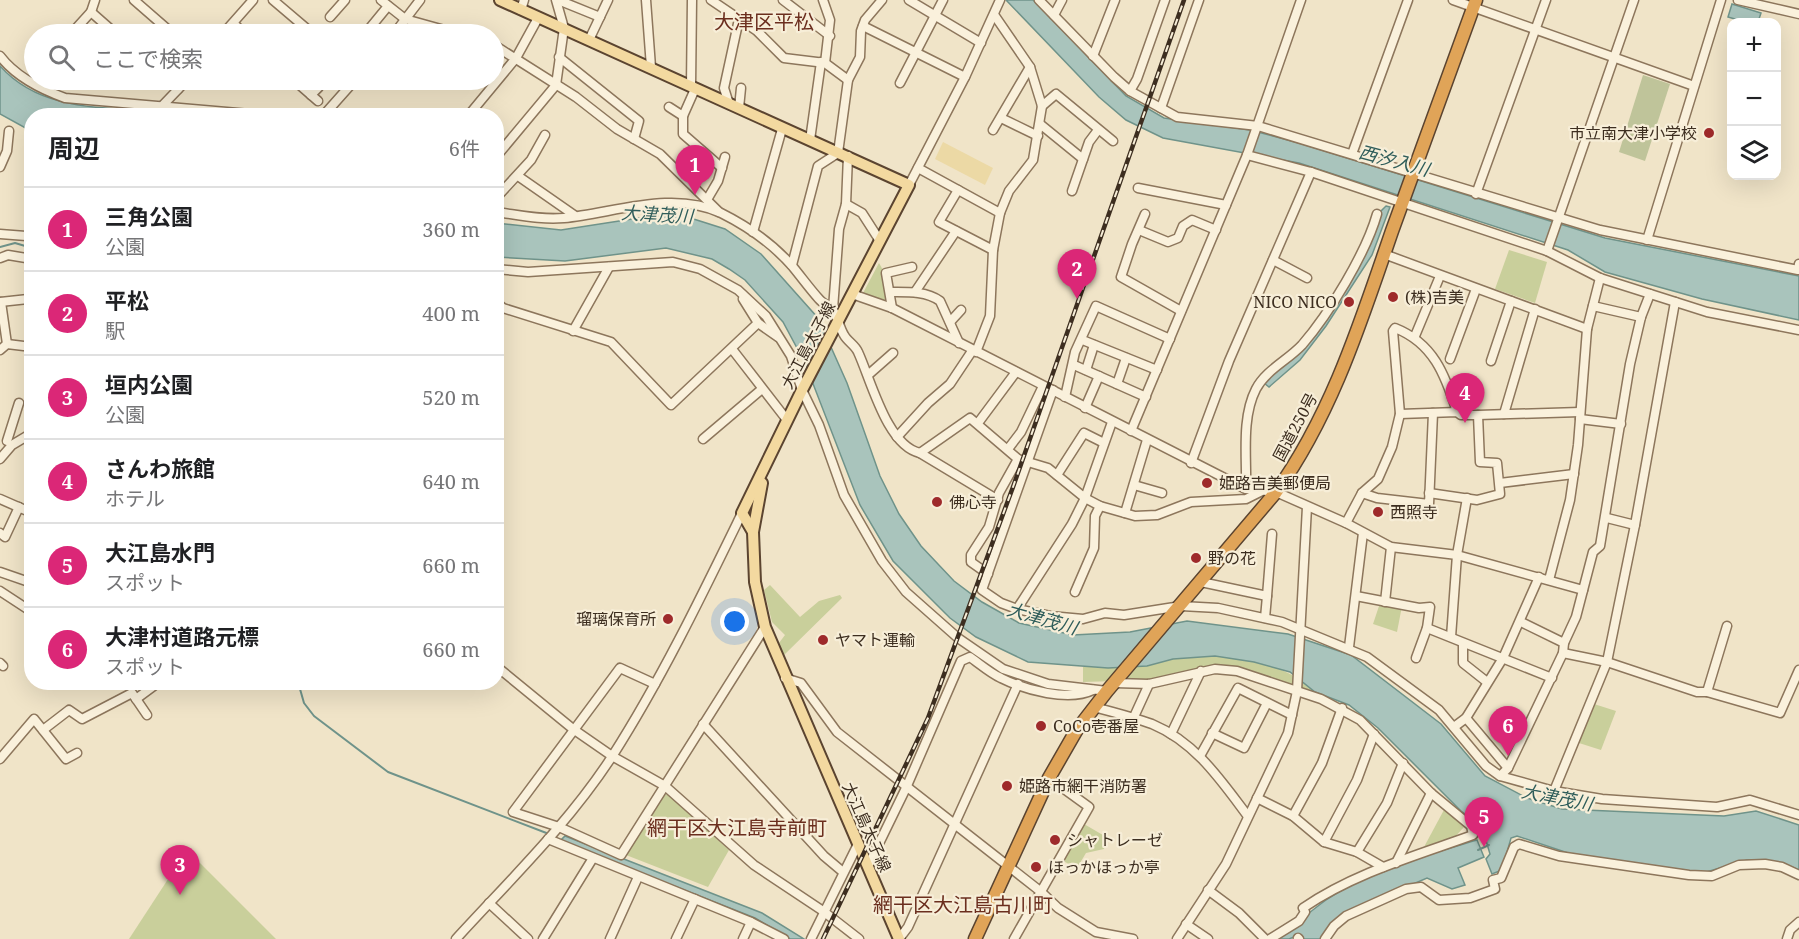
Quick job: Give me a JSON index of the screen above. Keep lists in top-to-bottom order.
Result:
{
  "streets": {
    "highway": ["国道250号"],
    "main road": ["大江島太子線"]
  },
  "districts": ["大津区平松", "網干区大江島寺前町", "網干区大江島古川町"],
  "water": ["西汐入川", "大津茂川"],
  "places": [
    "市立南大津小学校",
    "(株)吉美",
    "NICO NICO",
    "姫路吉美郵便局",
    "佛心寺",
    "西照寺",
    "野の花",
    "瑠璃保育所",
    "ヤマト運輸",
    "CoCo壱番屋",
    "姫路市網干消防署",
    "シャトレーゼ",
    "ほっかほっか亭"
  ],
  "page": {
    "map_buttons": ["+", "−"],
    "search": "ここで検索",
    "heading": ["周辺", "6件"],
    "pins": [
      "1",
      "2",
      "4",
      "6",
      "5",
      "3"
    ],
    "list": [
      {
        "mark": "1",
        "name": "三角公園",
        "note": "公園",
        "value": "360 m"
      },
      {
        "mark": "2",
        "name": "平松",
        "note": "駅",
        "value": "400 m"
      },
      {
        "mark": "3",
        "name": "垣内公園",
        "note": "公園",
        "value": "520 m"
      },
      {
        "mark": "4",
        "name": "さんわ旅館",
        "note": "ホテル",
        "value": "640 m"
      },
      {
        "mark": "5",
        "name": "大江島水門",
        "note": "スポット",
        "value": "660 m"
      },
      {
        "mark": "6",
        "name": "大津村道路元標",
        "note": "スポット",
        "value": "660 m"
      }
    ]
  }
}
